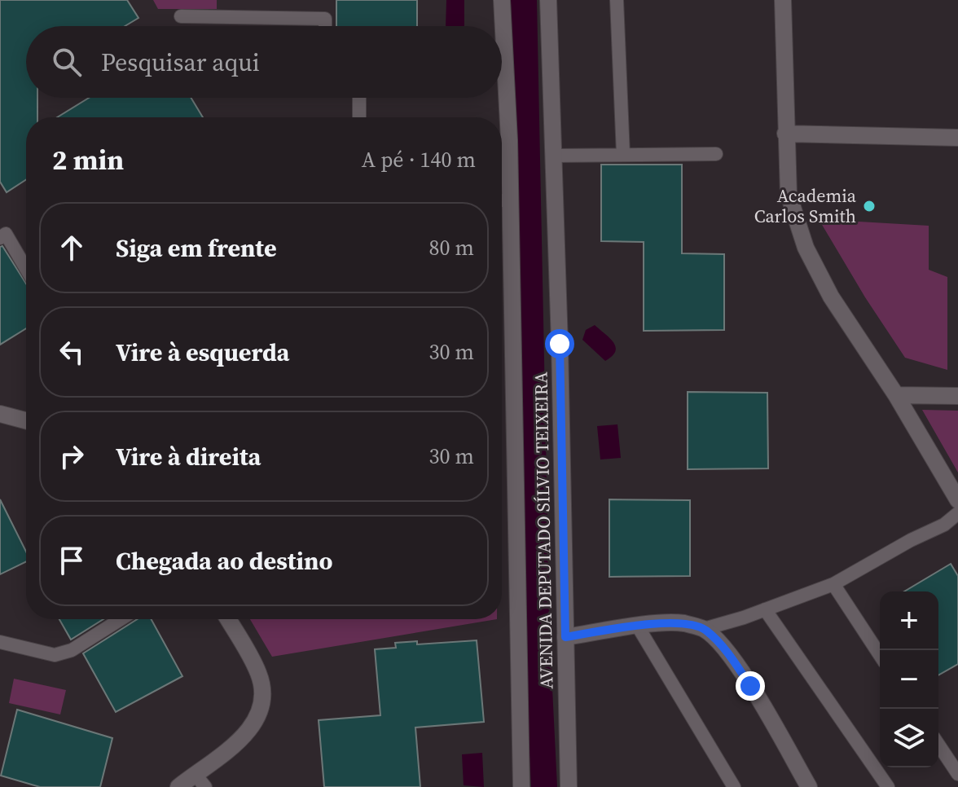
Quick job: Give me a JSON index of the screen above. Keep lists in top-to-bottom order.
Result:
{
  "streets": {
    "main road": ["AVENIDA DEPUTADO SÍLVIO TEIXEIRA"]
  },
  "places": ["Academia Carlos Smith"],
  "page": {
    "search": "Pesquisar aqui",
    "heading": ["2 min", "A pé · 140 m"],
    "list": [
      ["Siga em frente", "80 m"],
      ["Vire à esquerda", "30 m"],
      ["Vire à direita", "30 m"],
      "Chegada ao destino"
    ],
    "map_buttons": ["+", "−"]
  }
}
